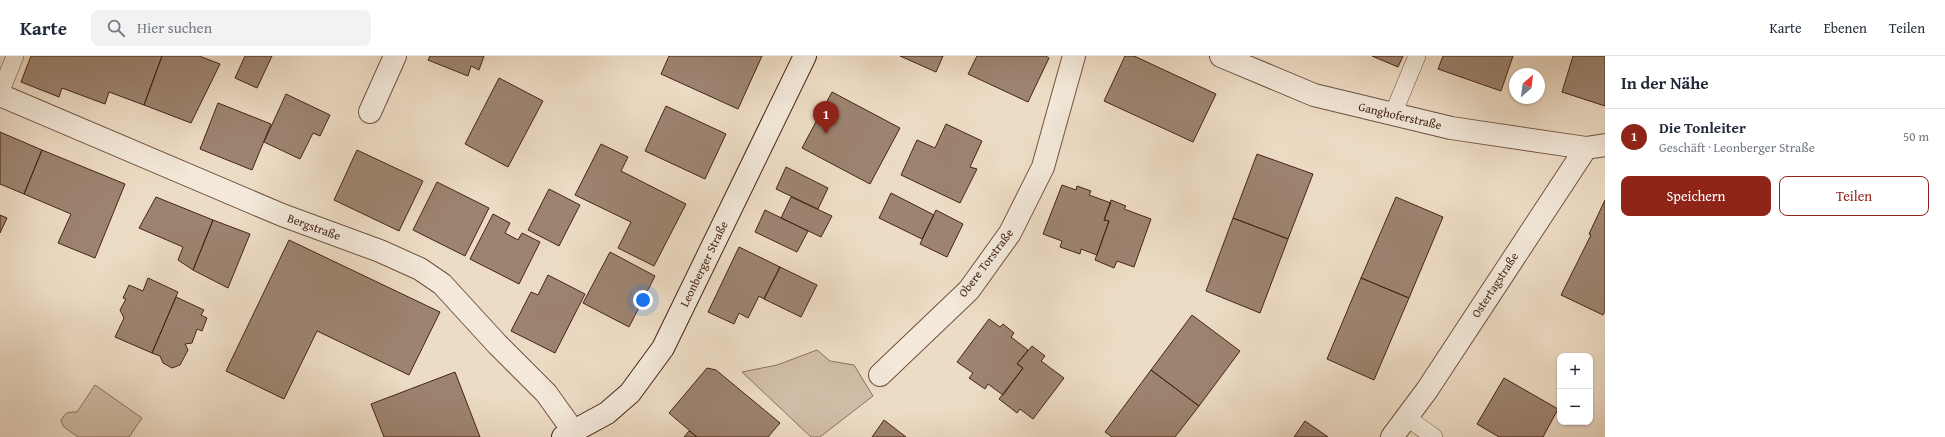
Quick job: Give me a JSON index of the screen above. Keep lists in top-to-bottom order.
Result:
{
  "streets": {
    "street": [
      "Ganghoferstraße",
      "Bergstraße",
      "Obere Torstraße",
      "Leonberger Straße",
      "Ostertagstraße"
    ]
  },
  "crossings": [
    ["Ganghoferstraße", "Ostertagstraße"],
    ["Bergstraße", "Leonberger Straße"]
  ],
  "north": "top right",
  "page": {
    "header": "Karte",
    "search": "Hier suchen",
    "nav": ["Karte", "Ebenen", "Teilen"],
    "heading": "In der Nähe",
    "pins": "1",
    "list": [
      {
        "mark": "1",
        "name": "Die Tonleiter",
        "note": "Geschäft · Leonberger Straße",
        "value": "50 m"
      }
    ],
    "buttons": ["Speichern", "Teilen"],
    "map_buttons": ["+", "−"]
  }
}
